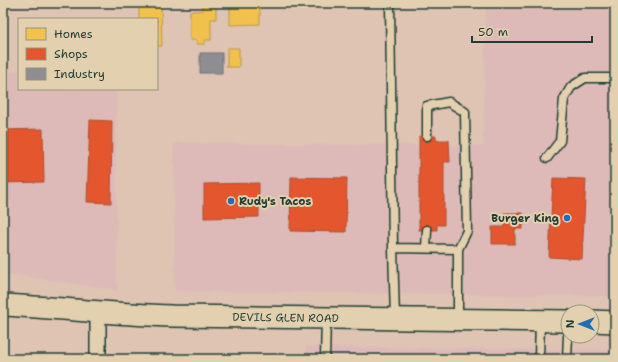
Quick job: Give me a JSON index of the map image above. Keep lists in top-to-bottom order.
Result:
{
  "streets": {
    "main road": ["DEVILS GLEN ROAD"]
  },
  "places": ["Rudy's Tacos", "Burger King"],
  "legend": ["Homes", "Shops", "Industry"],
  "scale_bar": "50 m",
  "north": "left"
}
